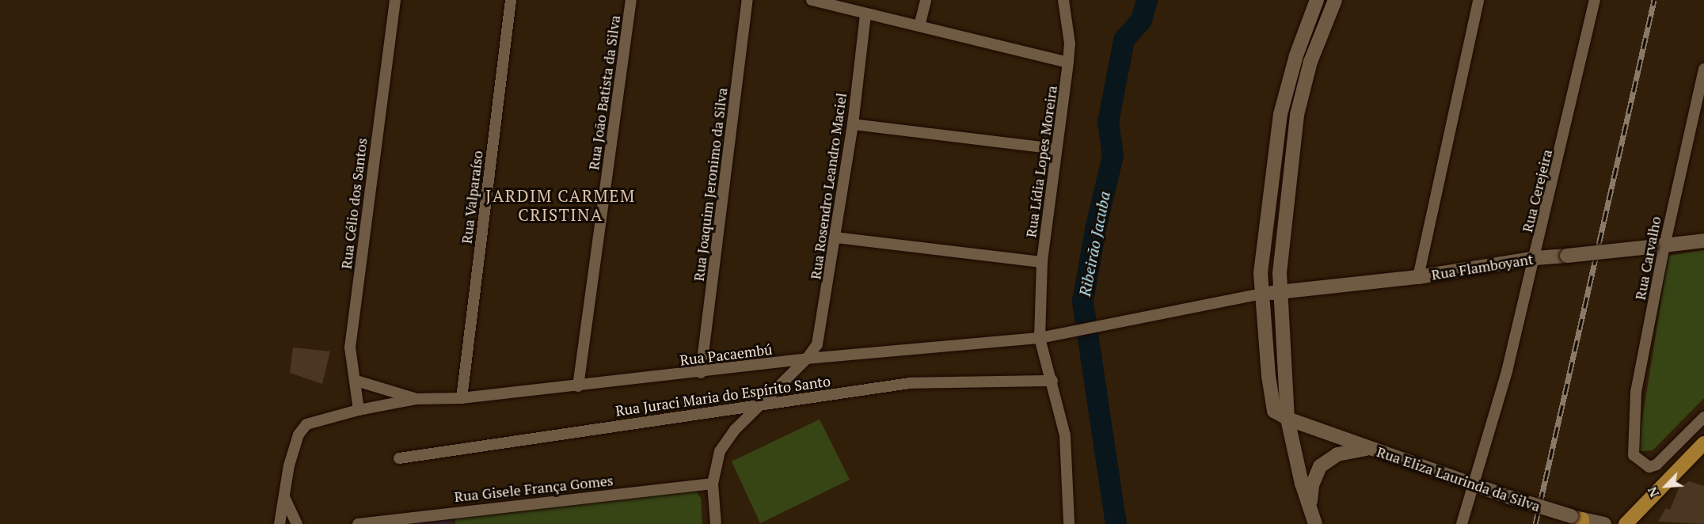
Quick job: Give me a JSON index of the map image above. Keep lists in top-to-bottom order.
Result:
{
  "streets": {
    "main road": ["Rua Flamboyant", "Rua Eliza Laurinda da Silva"],
    "street": [
      "Rua João Batista da Silva",
      "Rua Lídia Lopes Moreira",
      "Rua Joaquim Jeronimo da Silva",
      "Rua Rosendro Leandro Maciel",
      "Rua Cerejeira",
      "Rua Valparaíso",
      "Rua Célio dos Santos",
      "Rua Carvalho",
      "Rua Pacaembú",
      "Rua Juraci Maria do Espírito Santo",
      "Rua Gisele França Gomes"
    ]
  },
  "crossings": [
    ["Rua João Batista da Silva", "Rua Pacaembú"],
    ["Rua Lídia Lopes Moreira", "Rua Pacaembú"],
    ["Rua Lídia Lopes Moreira", "Rua Juraci Maria do Espírito Santo"],
    ["Rua Joaquim Jeronimo da Silva", "Rua Pacaembú"],
    ["Rua Rosendro Leandro Maciel", "Rua Pacaembú"],
    ["Rua Rosendro Leandro Maciel", "Rua Juraci Maria do Espírito Santo"],
    ["Rua Rosendro Leandro Maciel", "Rua Gisele França Gomes"],
    ["Rua Cerejeira", "Rua Flamboyant"],
    ["Rua Cerejeira", "Rua Eliza Laurinda da Silva"],
    ["Rua Valparaíso", "Rua Pacaembú"],
    ["Rua Célio dos Santos", "Rua Pacaembú"],
    ["Rua Carvalho", "Rua Flamboyant"],
    ["Rua Flamboyant", "Rua Pacaembú"]
  ],
  "districts": ["JARDIM CARMEM CRISTINA"],
  "water": ["Ribeirão Jacuba"],
  "north": "bottom left"
}
